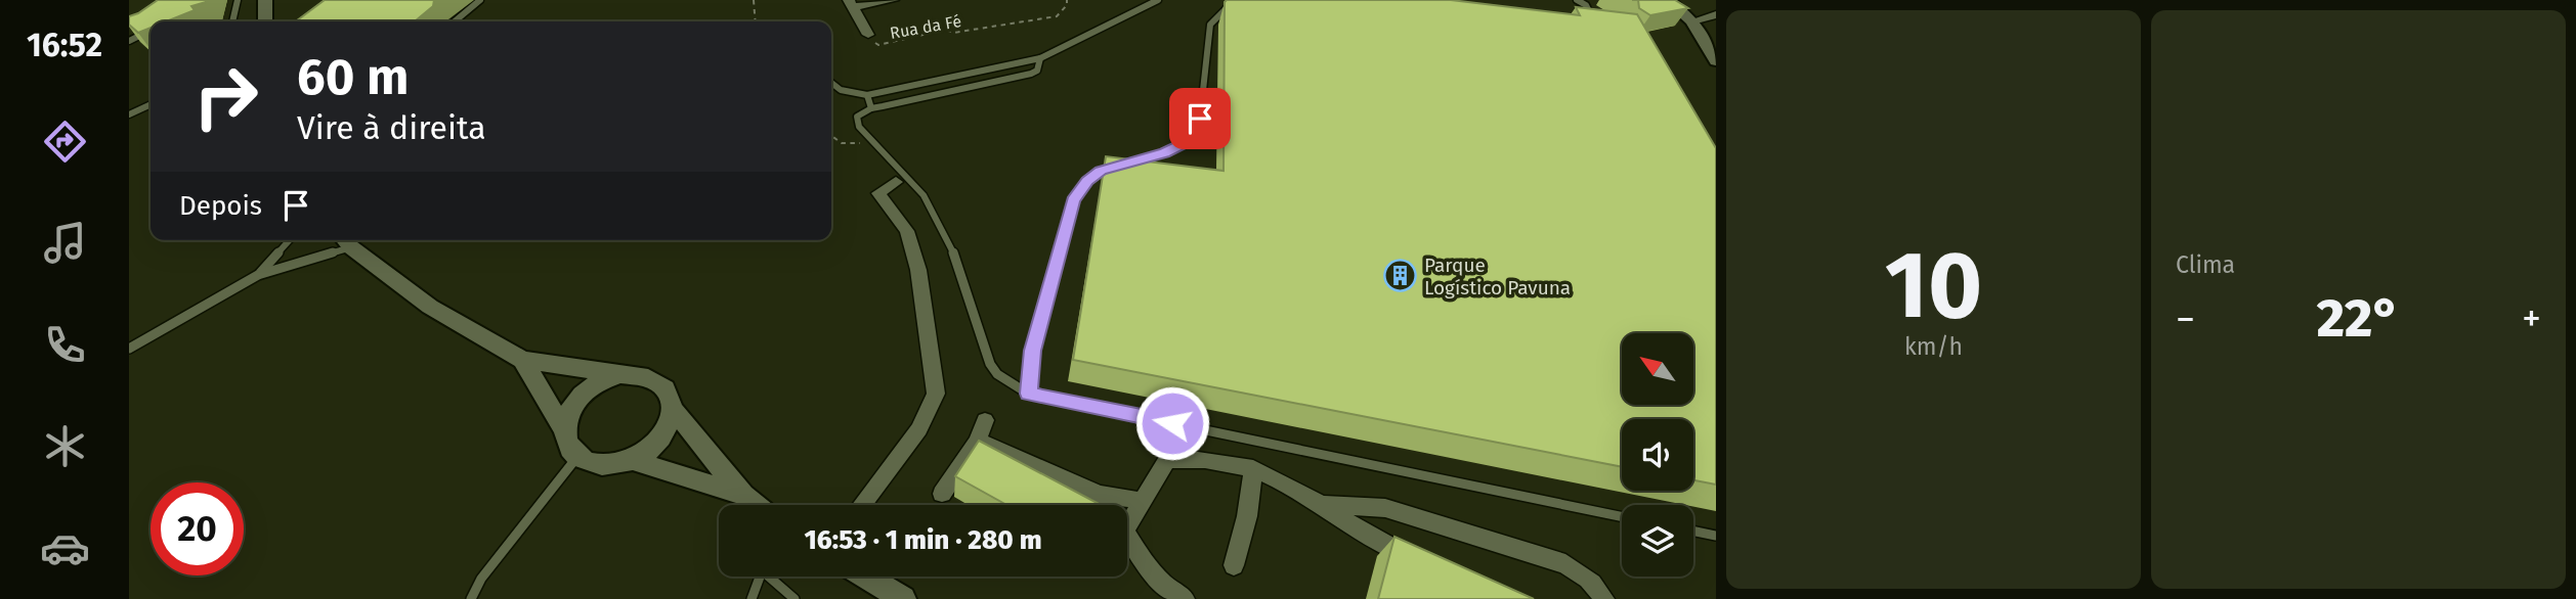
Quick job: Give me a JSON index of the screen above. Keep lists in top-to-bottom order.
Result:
{
  "streets": {
    "path": ["Rua da Fé"]
  },
  "places": {
    "building": ["Parque Logístico Pavuna"]
  },
  "north": "top left",
  "page": {
    "tabs": "16:52",
    "tile": [
      ["10", "km/h"],
      "Clima"
    ],
    "turn": ["60 m", "Vire à direita"],
    "then": "Depois",
    "heat": ["−", "22°", "+"],
    "limit": "20",
    "trip": "16:53 · 1 min · 280 m"
  }
}
